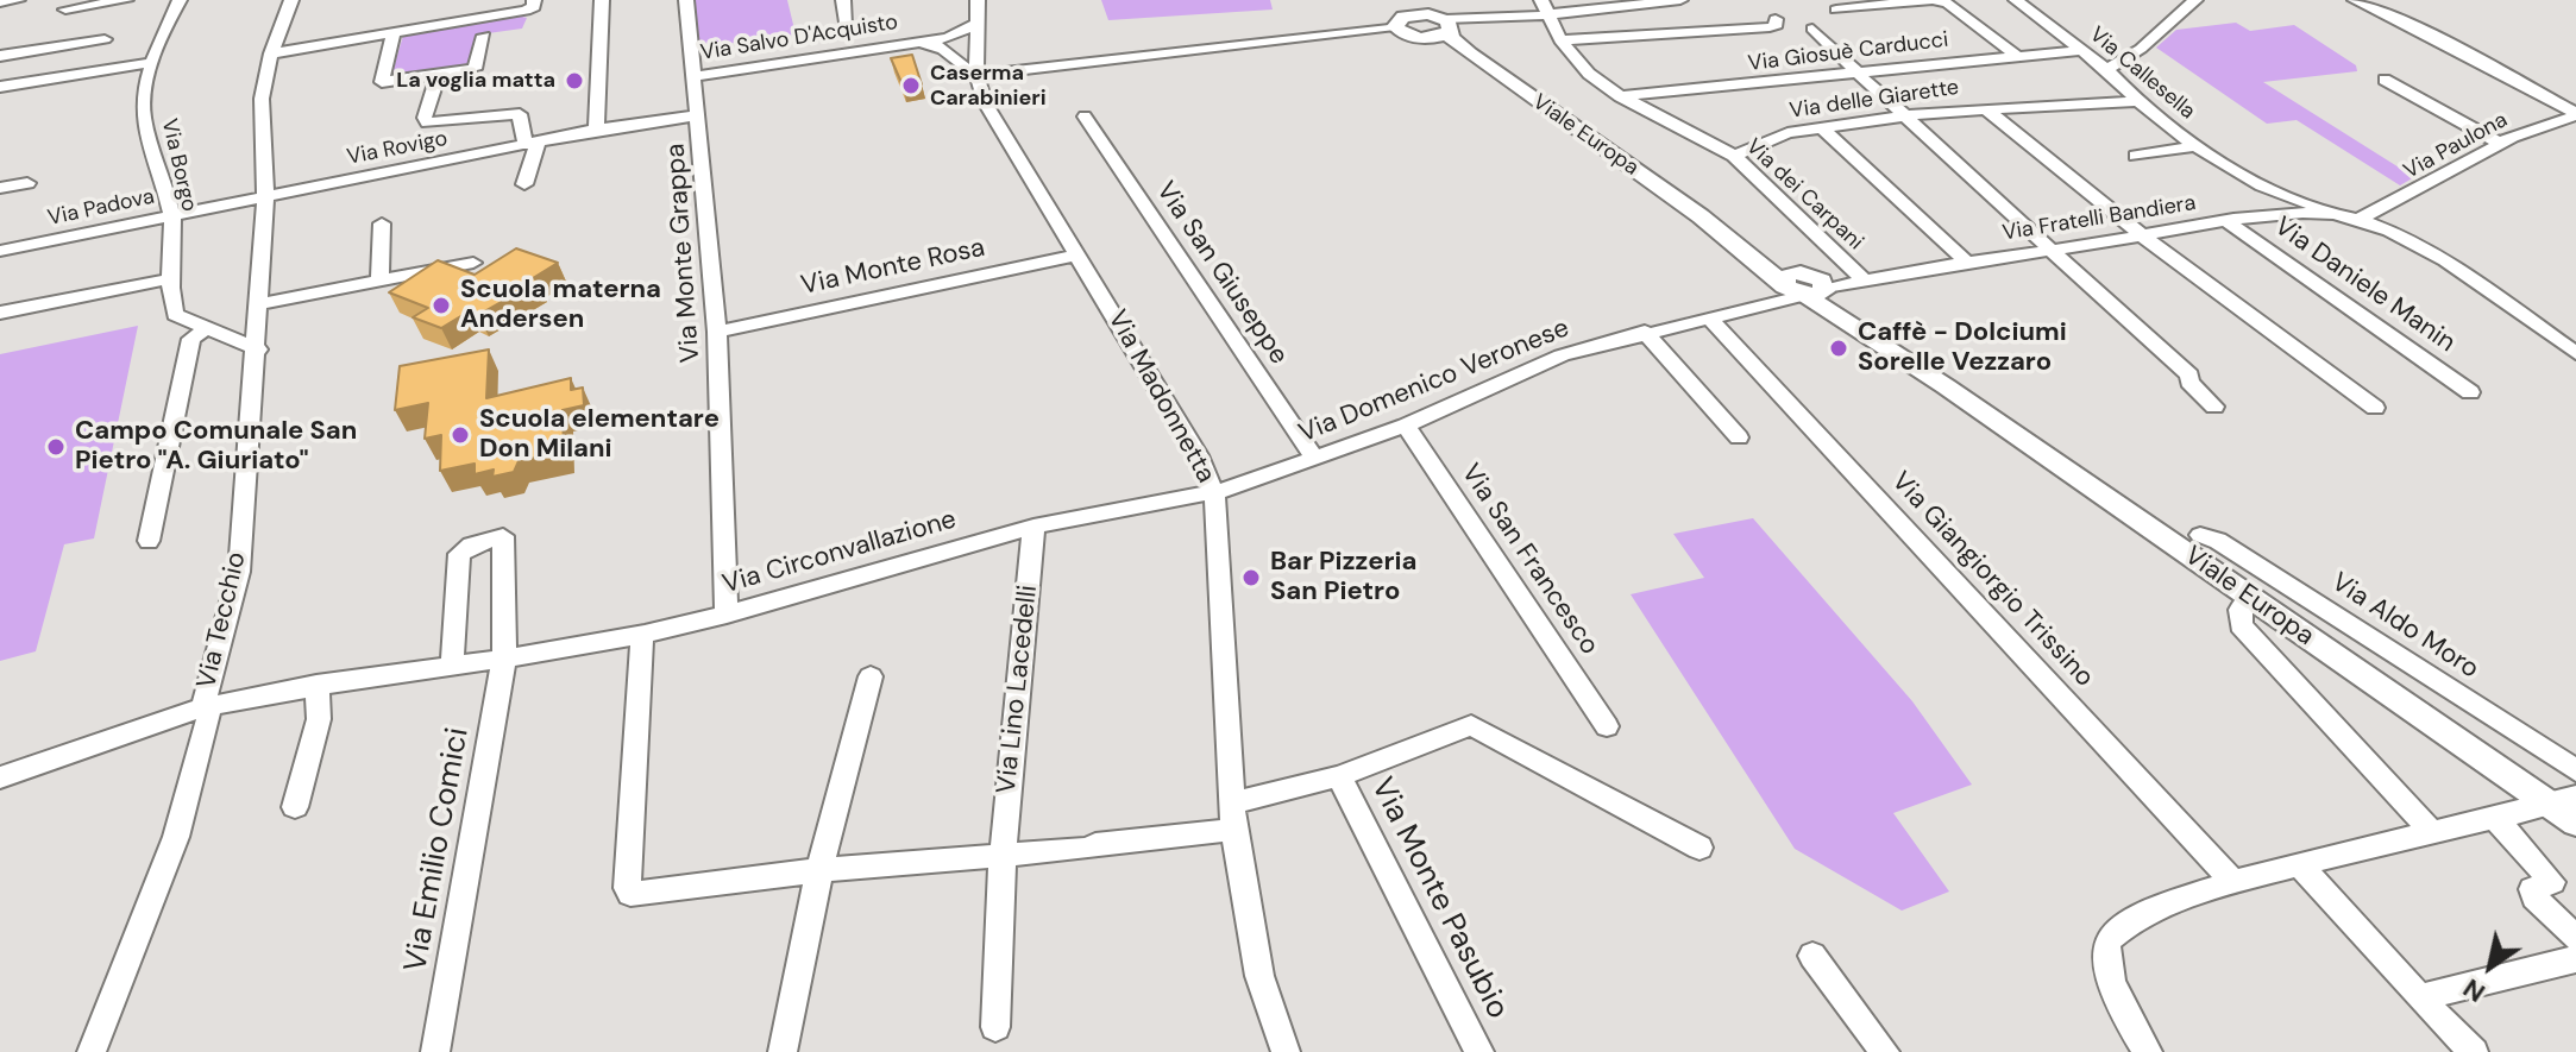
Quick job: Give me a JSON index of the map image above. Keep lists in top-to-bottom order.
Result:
{
  "streets": {
    "main road": ["Viale Europa"],
    "street": [
      "Via Salvo D'Acquisto",
      "Via Giosuè Carducci",
      "Via Callesella",
      "Via delle Giarette",
      "Via Paulona",
      "Via Rovigo",
      "Via Borgo",
      "Via dei Carpani",
      "Via Padova",
      "Via Fratelli Bandiera",
      "Via Monte Grappa",
      "Via Monte Rosa",
      "Via San Giuseppe",
      "Via Daniele Manin",
      "Via Domenico Veronese",
      "Via Madonnetta",
      "Via Circonvallazione",
      "Via San Francesco",
      "Via Giangiorgio Trissino",
      "Via Tecchio",
      "Via Aldo Moro",
      "Via Lino Lacedelli",
      "Via Emilio Comici",
      "Via Monte Pasubio"
    ]
  },
  "crossings": [
    ["Via Salvo D'Acquisto", "Via Monte Grappa"],
    ["Via Salvo D'Acquisto", "Via Madonnetta"],
    ["Via Giosuè Carducci", "Via Callesella"],
    ["Via Giosuè Carducci", "Via dei Carpani"],
    ["Via Callesella", "Via delle Giarette"],
    ["Via Callesella", "Via Fratelli Bandiera"],
    ["Via delle Giarette", "Via dei Carpani"],
    ["Viale Europa", "Via Fratelli Bandiera"],
    ["Viale Europa", "Via Domenico Veronese"],
    ["Via Paulona", "Via Fratelli Bandiera"],
    ["Via Rovigo", "Via Padova"],
    ["Via Rovigo", "Via Monte Grappa"],
    ["Via Rovigo", "Via Tecchio"],
    ["Via Borgo", "Via Padova"],
    ["Via Borgo", "Via Tecchio"],
    ["Via dei Carpani", "Via Fratelli Bandiera"],
    ["Via Padova", "Via Tecchio"],
    ["Via Fratelli Bandiera", "Via Daniele Manin"],
    ["Via Fratelli Bandiera", "Via Domenico Veronese"],
    ["Via Monte Grappa", "Via Monte Rosa"],
    ["Via Monte Grappa", "Via Circonvallazione"],
    ["Via Monte Rosa", "Via Madonnetta"],
    ["Via San Giuseppe", "Via Domenico Veronese"],
    ["Via Domenico Veronese", "Via Madonnetta"],
    ["Via Domenico Veronese", "Via Circonvallazione"],
    ["Via Domenico Veronese", "Via San Francesco"],
    ["Via Domenico Veronese", "Via Giangiorgio Trissino"],
    ["Via Madonnetta", "Via Monte Pasubio"],
    ["Via Circonvallazione", "Via Tecchio"],
    ["Via Circonvallazione", "Via Lino Lacedelli"],
    ["Via Circonvallazione", "Via Emilio Comici"]
  ],
  "places": [
    "La voglia matta",
    "Caserma Carabinieri",
    "Scuola materna Andersen",
    "Caffè - Dolciumi Sorelle Vezzaro",
    "Scuola elementare Don Milani",
    "Campo Comunale San Pietro \"A. Giuriato\"",
    "Bar Pizzeria San Pietro"
  ],
  "north": "bottom left"
}
